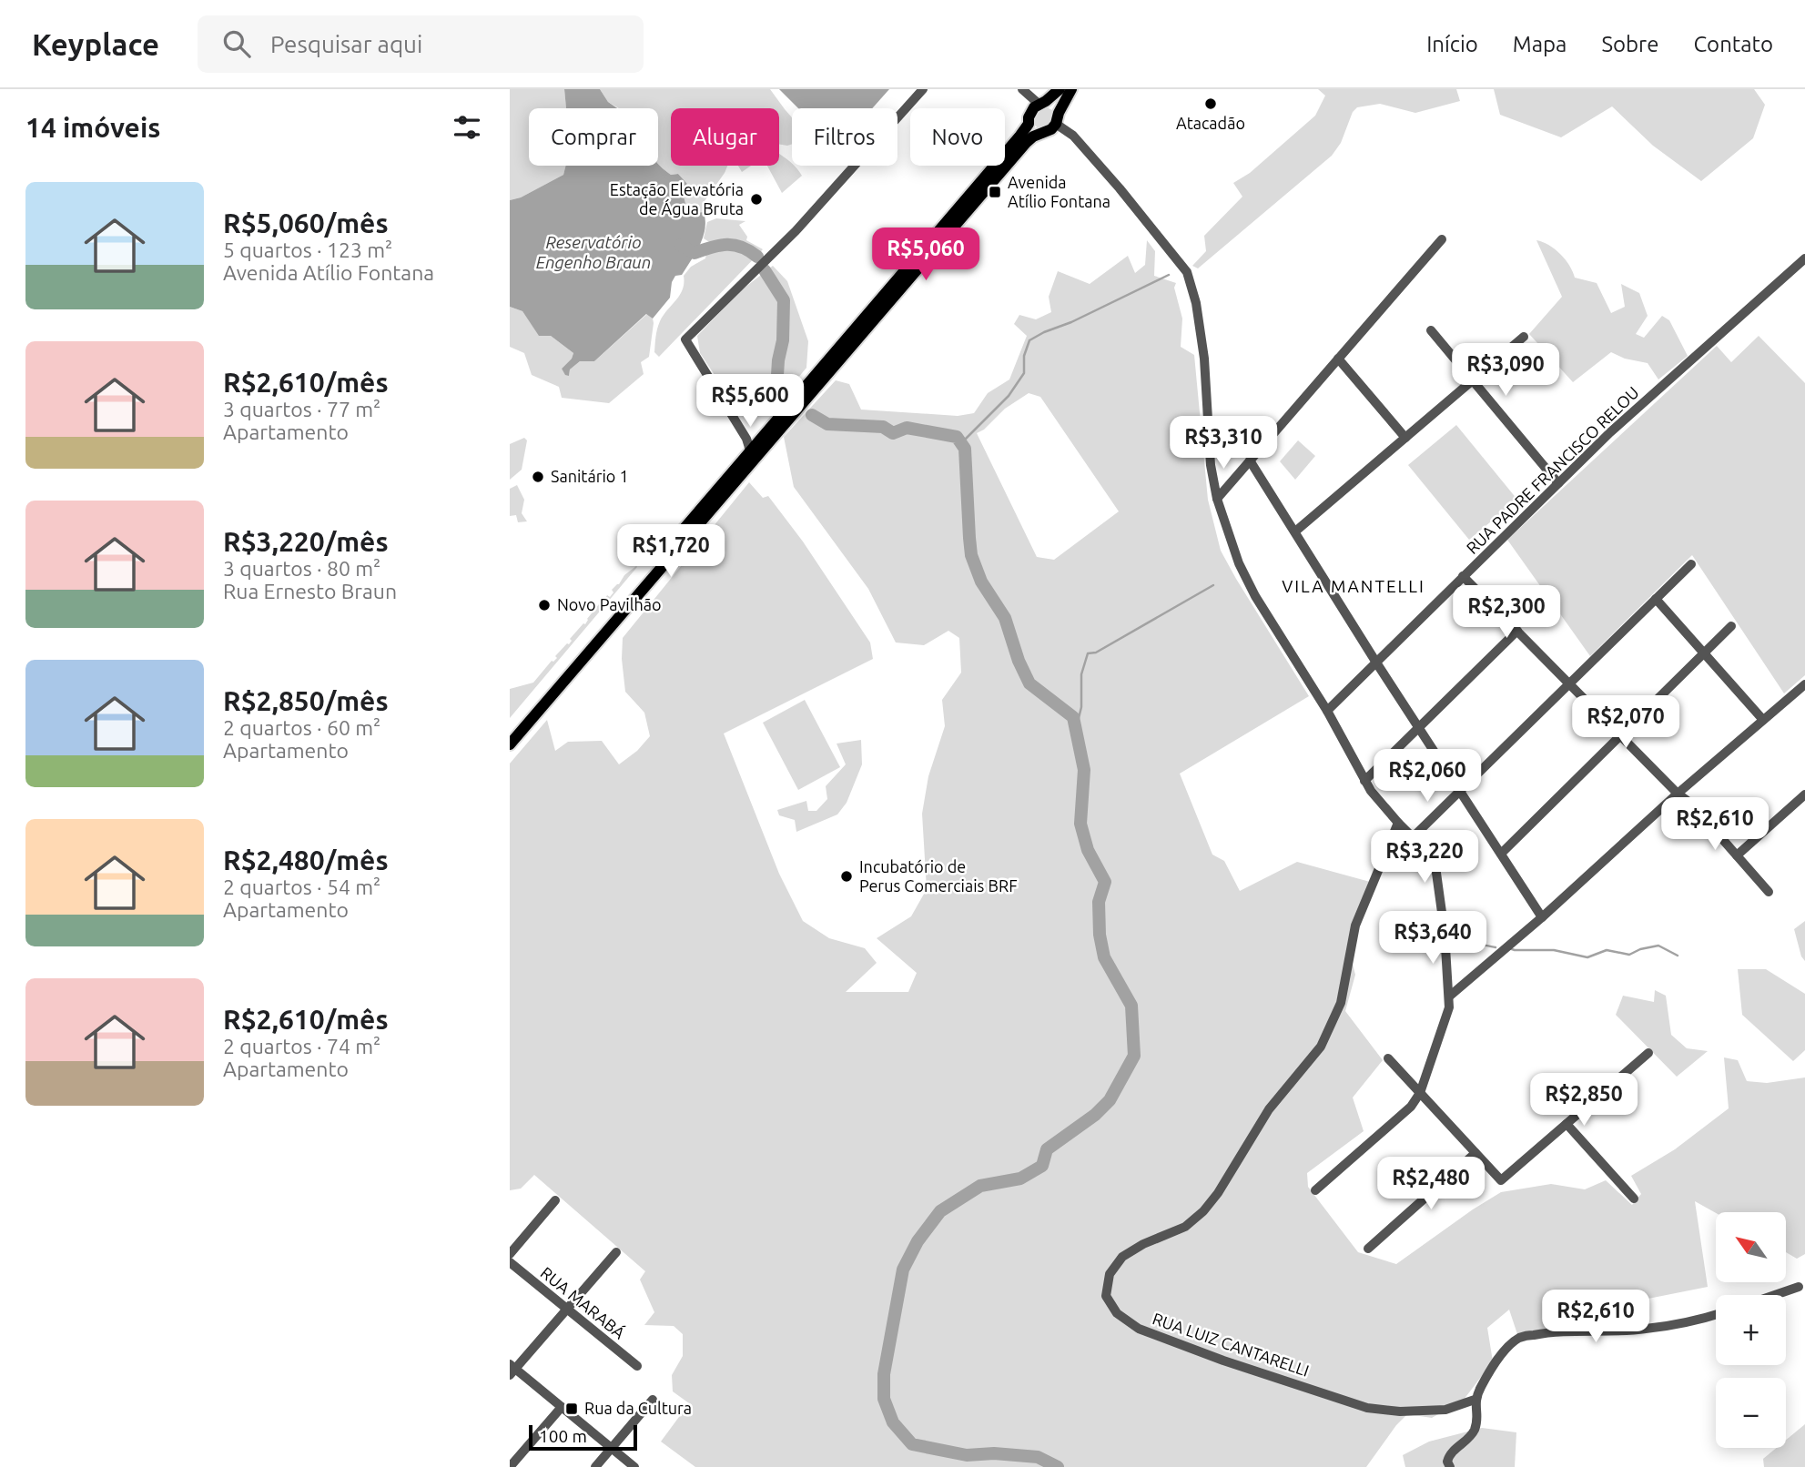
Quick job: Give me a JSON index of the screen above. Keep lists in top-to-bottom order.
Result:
{
  "streets": {
    "street": ["RUA PADRE FRANCISCO RELOU", "RUA MARABÁ", "RUA LUIZ CANTARELLI"]
  },
  "districts": ["VILA MANTELLI"],
  "water": ["Reservatório Engenho Braun"],
  "places": {
    "other": [
      "Atacadão",
      "Estação Elevatória de Água Bruta",
      "Sanitário 1",
      "Novo Pavilhão",
      "Incubatório de Perus Comerciais BRF"
    ],
    "transit": ["Avenida Atílio Fontana", "Rua da Cultura"]
  },
  "scale_bar": "100 m",
  "north": "top left",
  "page": {
    "header": "Keyplace",
    "search": "Pesquisar aqui",
    "nav": [
      "Início",
      "Mapa",
      "Sobre",
      "Contato"
    ],
    "heading": "14 imóveis",
    "chip": [
      "Comprar",
      "Alugar",
      "Filtros",
      "Novo"
    ],
    "list": [
      {
        "name": "R$5,060/mês",
        "note": "5 quartos · 123 m² · Avenida Atílio Fontana"
      },
      {
        "name": "R$2,610/mês",
        "note": "3 quartos · 77 m² · Apartamento"
      },
      {
        "name": "R$3,220/mês",
        "note": "3 quartos · 80 m² · Rua Ernesto Braun"
      },
      {
        "name": "R$2,850/mês",
        "note": "2 quartos · 60 m² · Apartamento"
      },
      {
        "name": "R$2,480/mês",
        "note": "2 quartos · 54 m² · Apartamento"
      },
      {
        "name": "R$2,610/mês",
        "note": "2 quartos · 74 m² · Apartamento"
      }
    ],
    "price": [
      "R$5,060",
      "R$3,090",
      "R$5,600",
      "R$3,310",
      "R$1,720",
      "R$2,300",
      "R$2,070",
      "R$2,060",
      "R$2,610",
      "R$3,220",
      "R$3,640",
      "R$2,850",
      "R$2,480",
      "R$2,610"
    ],
    "map_buttons": ["+", "−"],
    "scale": "100 m"
  }
}
